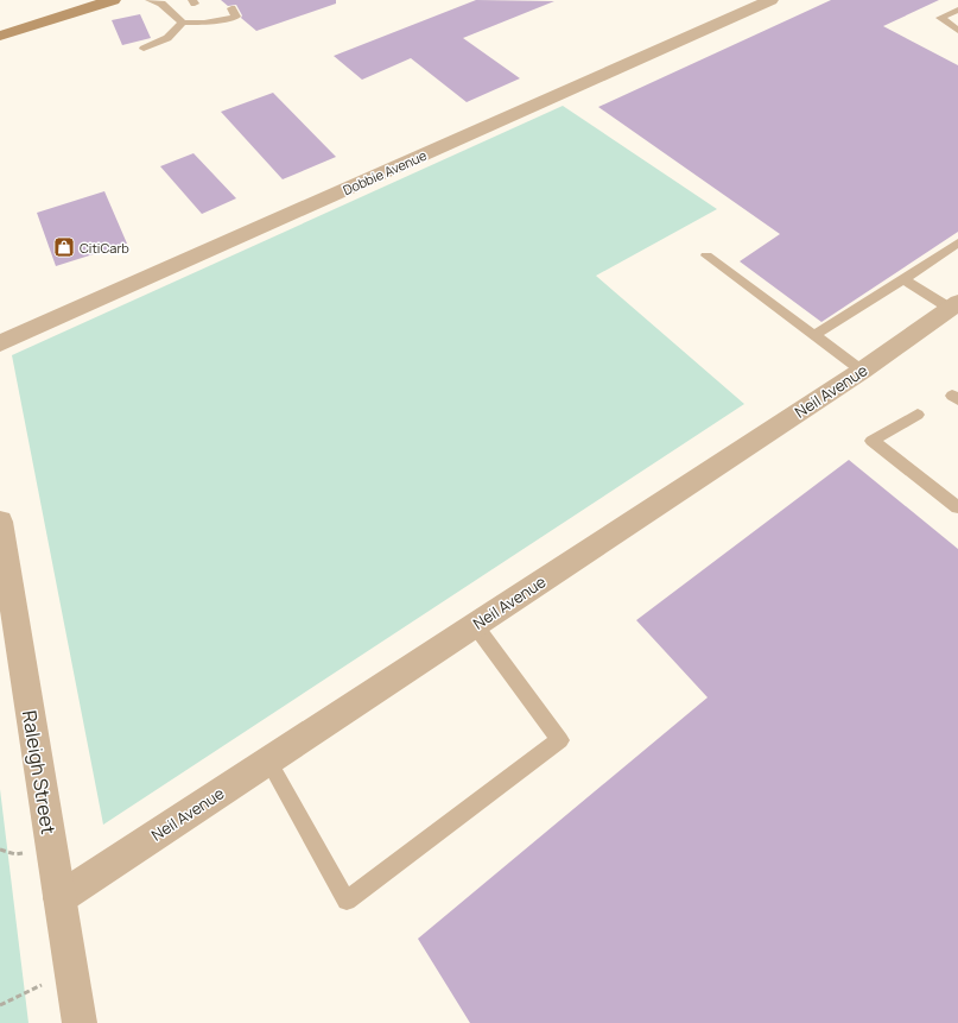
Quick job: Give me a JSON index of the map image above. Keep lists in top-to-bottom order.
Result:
{
  "streets": {
    "street": ["Dobbie Avenue", "Neil Avenue", "Raleigh Street"]
  },
  "crossings": [
    ["Neil Avenue", "Raleigh Street"]
  ],
  "places": {
    "shop": ["CitiCarb"]
  }
}
